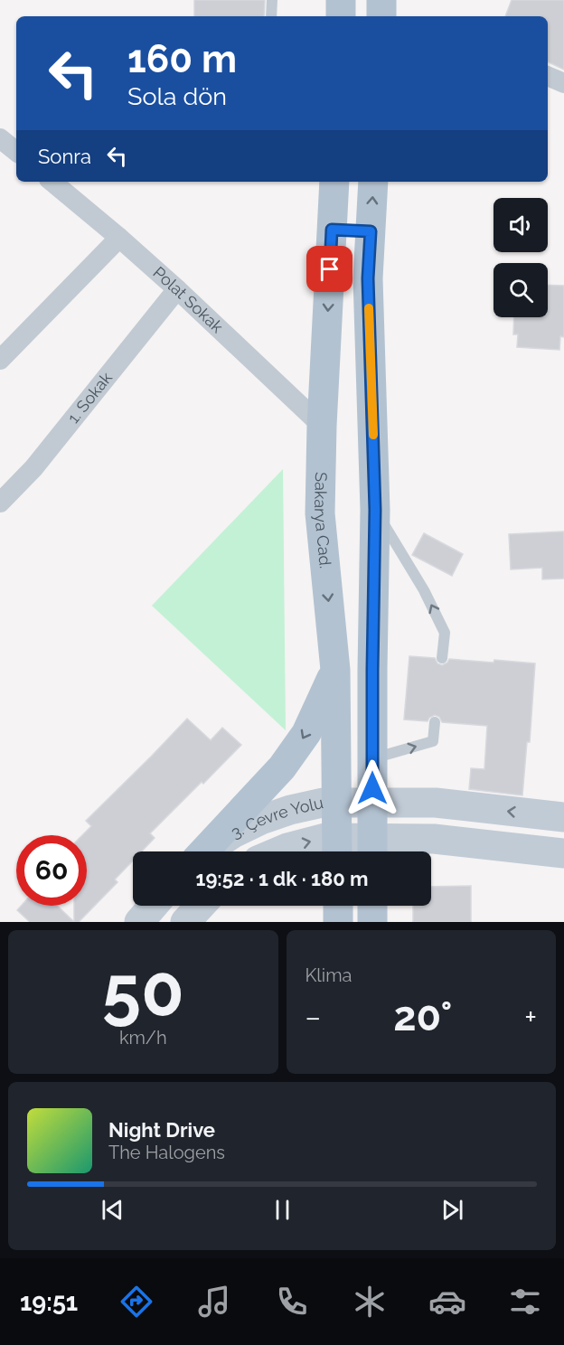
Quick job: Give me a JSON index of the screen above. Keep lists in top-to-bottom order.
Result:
{
  "streets": {
    "main road": ["Sakarya Cad.", "3. Çevre Yolu"],
    "street": ["Polat Sokak", "1. Sokak"]
  },
  "crossings": [
    ["Polat Sokak", "1. Sokak"],
    ["Polat Sokak", "Sakarya Cad."],
    ["Sakarya Cad.", "3. Çevre Yolu"]
  ],
  "page": {
    "turn": ["160 m", "Sola dön"],
    "then": "Sonra",
    "limit": "60",
    "trip": "19:52 · 1 dk · 180 m",
    "tile": [
      ["50", "km/h"],
      "Klima"
    ],
    "heat": ["−", "20°", "+"],
    "song": ["Night Drive", "The Halogens"],
    "tabs": "19:51"
  }
}
